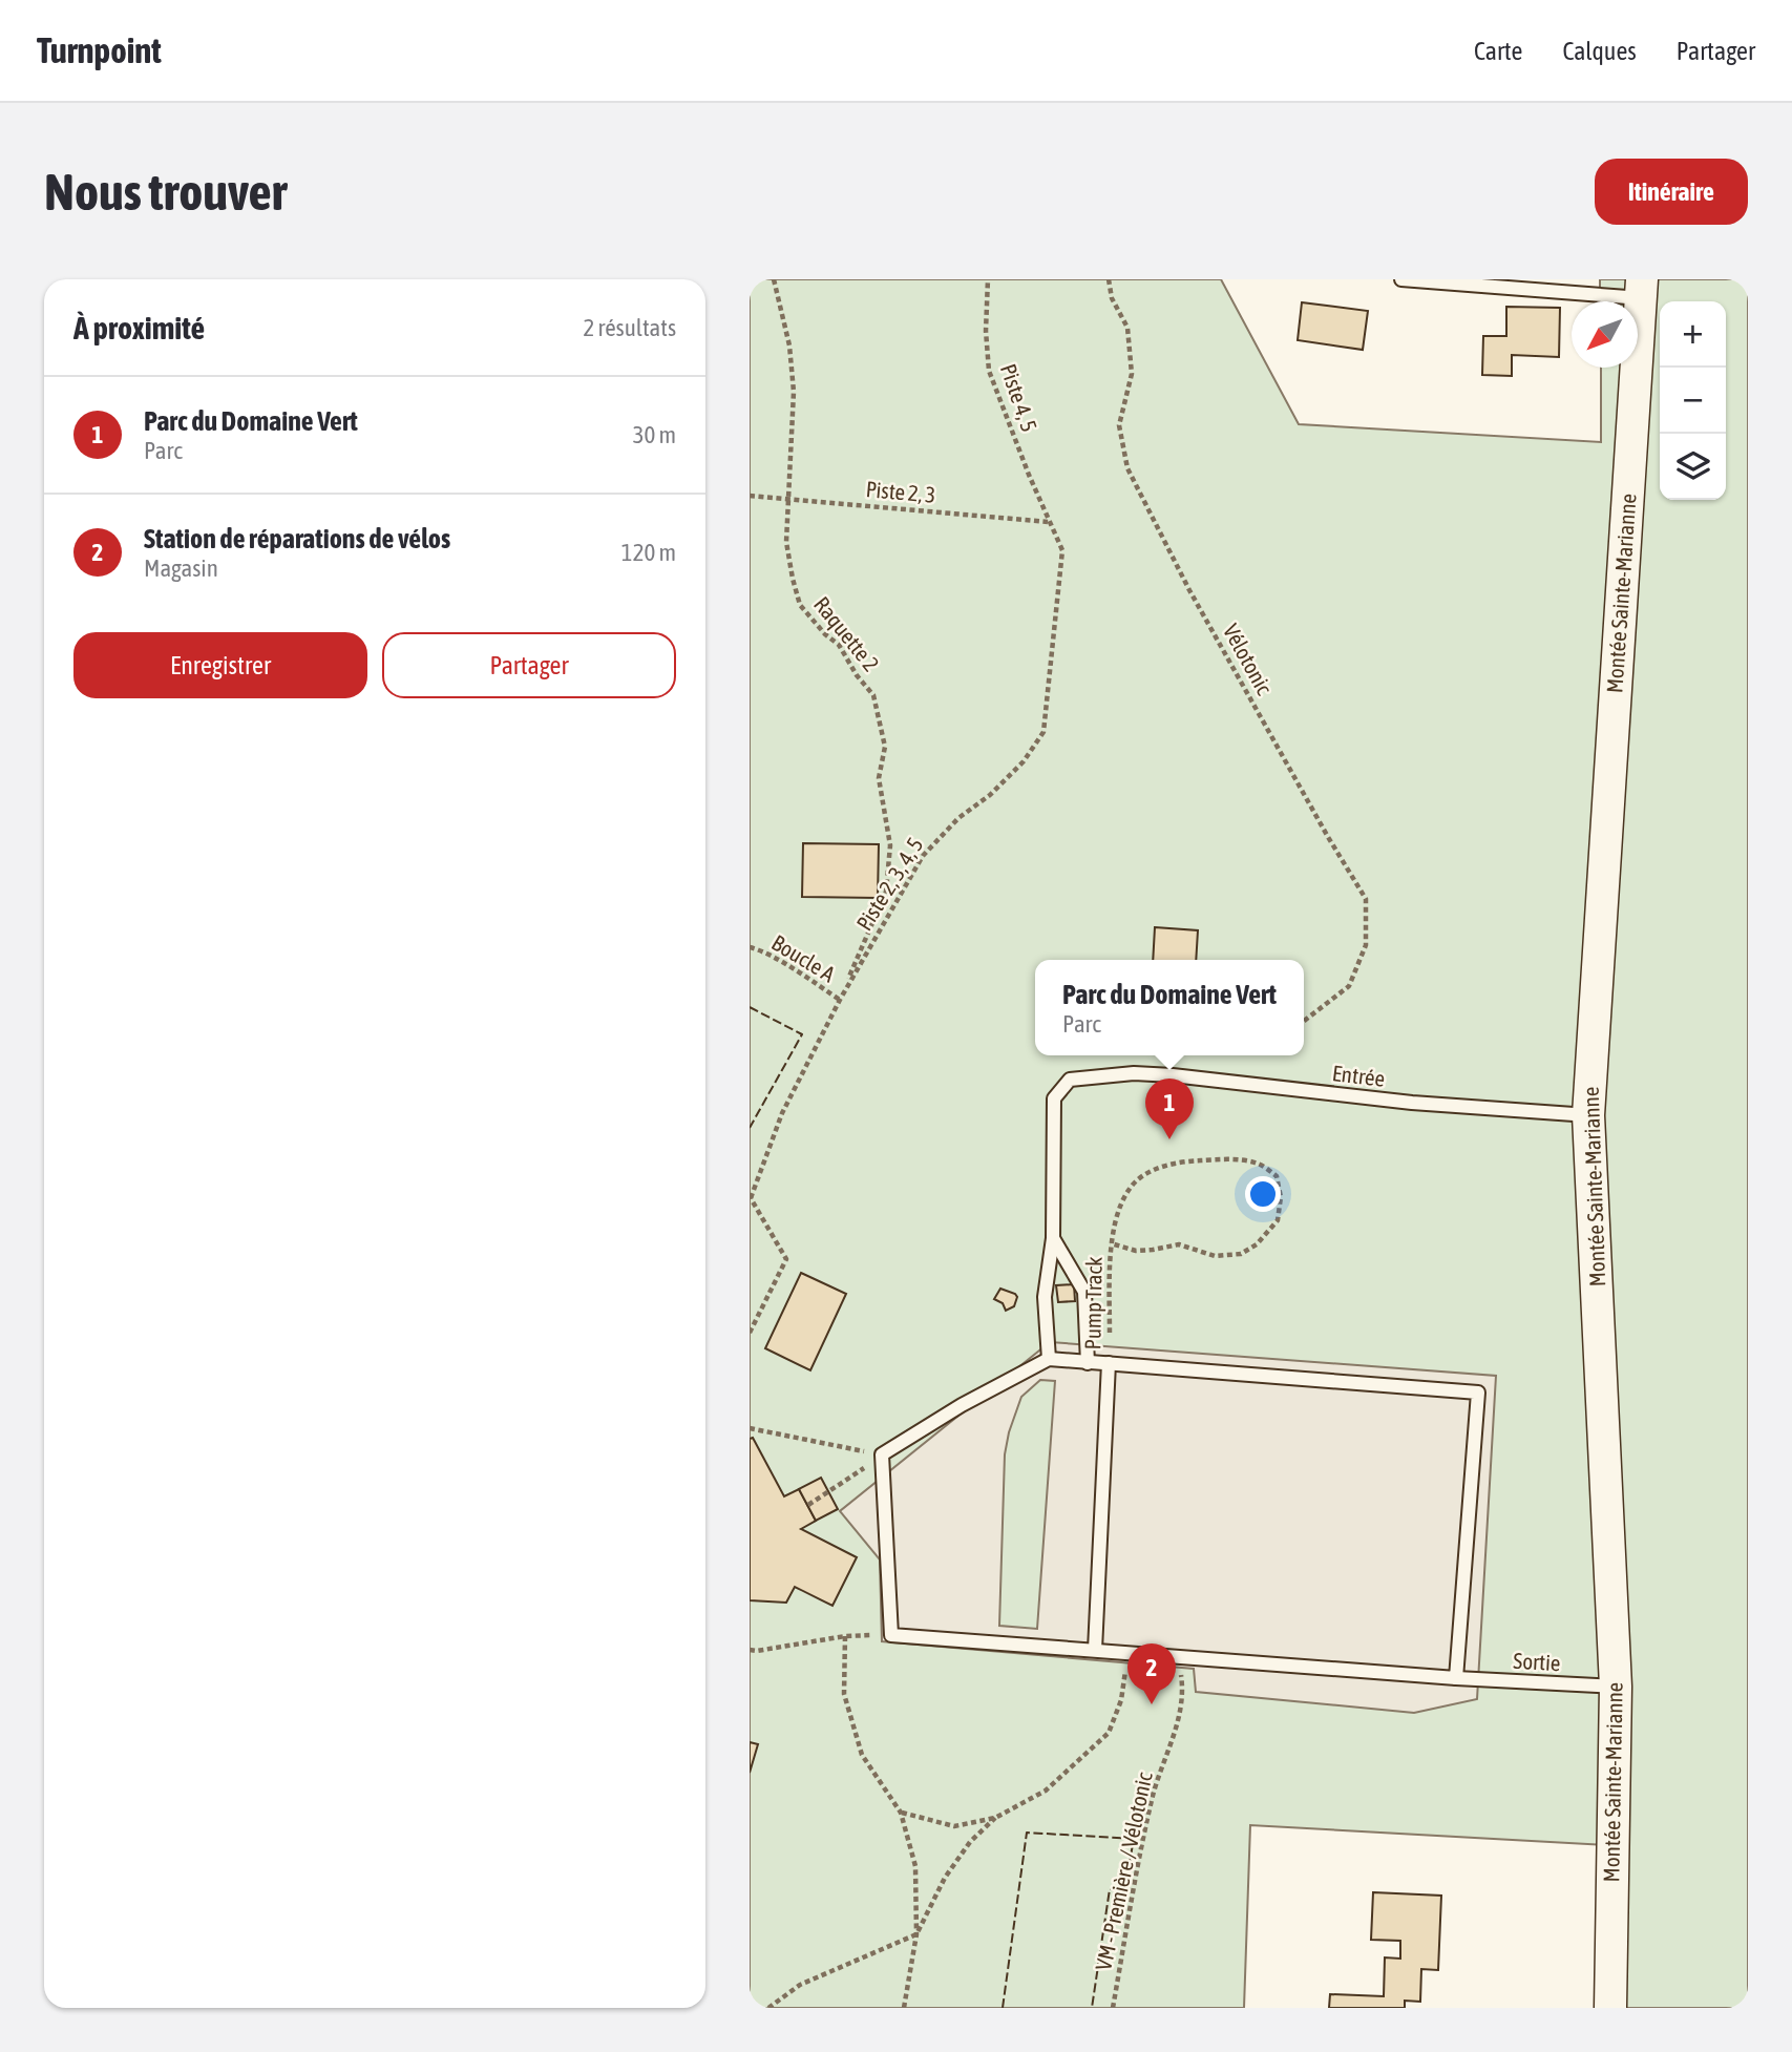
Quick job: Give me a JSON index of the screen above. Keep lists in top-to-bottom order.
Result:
{
  "streets": {
    "street": ["Montée Sainte-Marianne"],
    "lane": ["Entrée", "Sortie"],
    "path": [
      "Piste 4, 5",
      "Piste 2, 3",
      "Raquette 2",
      "Vélotonic",
      "Piste 2, 3, 4, 5",
      "Boucle A",
      "Pump Track",
      "VM - Première / Vélotonic"
    ]
  },
  "crossings": [
    ["Piste 4, 5", "Piste 2, 3"],
    ["Piste 4, 5", "Piste 2, 3, 4, 5"],
    ["Piste 2, 3", "Raquette 2"],
    ["Piste 2, 3", "Piste 2, 3, 4, 5"],
    ["Montée Sainte-Marianne", "Entrée"],
    ["Montée Sainte-Marianne", "Sortie"],
    ["Raquette 2", "Piste 2, 3, 4, 5"],
    ["Raquette 2", "Boucle A"],
    ["Piste 2, 3, 4, 5", "Boucle A"],
    ["Sortie", "VM - Première / Vélotonic"]
  ],
  "north": "bottom left",
  "page": {
    "header": "Turnpoint",
    "nav": ["Carte", "Calques", "Partager"],
    "buttons": [
      "Itinéraire",
      ["Enregistrer", "Partager"]
    ],
    "title": "Nous trouver",
    "heading": ["À proximité", "2 résultats"],
    "map_buttons": ["+", "−"],
    "list": [
      {
        "mark": "1",
        "name": "Parc du Domaine Vert",
        "note": "Parc",
        "value": "30 m"
      },
      {
        "mark": "2",
        "name": "Station de réparations de vélos",
        "note": "Magasin",
        "value": "120 m"
      }
    ],
    "popup": ["Parc du Domaine Vert", "Parc"],
    "pins": ["1", "2"]
  }
}
